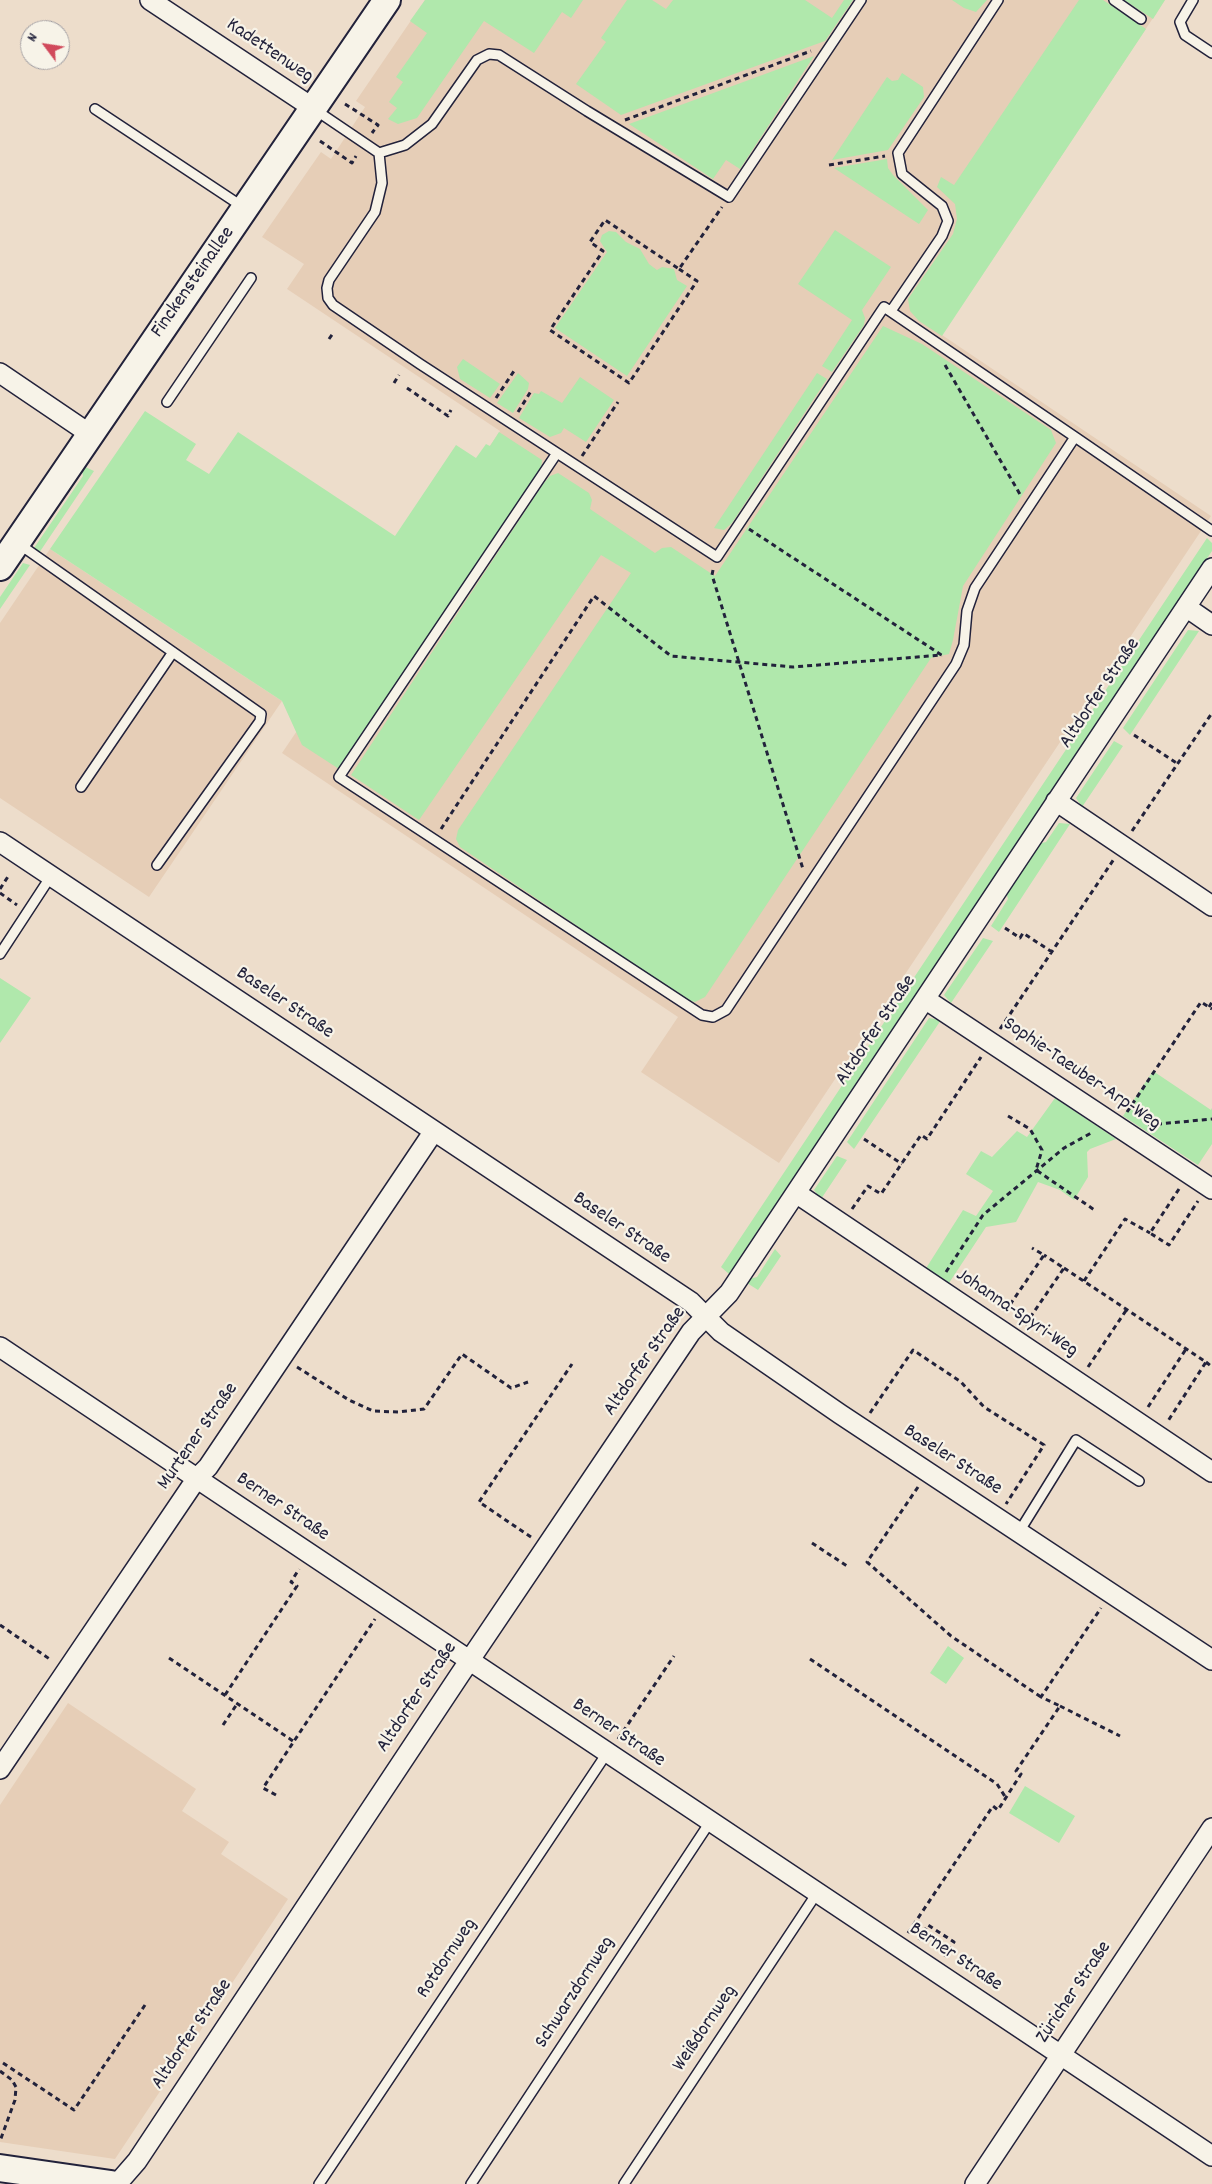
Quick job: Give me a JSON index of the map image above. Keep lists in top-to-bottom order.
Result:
{
  "streets": {
    "street": [
      "Kadettenweg",
      "Finckensteinallee",
      "Altdorfer Straße",
      "Baseler Straße",
      "Sophie-Taeuber-Arp-Weg",
      "Johanna-Spyri-Weg",
      "Murtener Straße",
      "Berner Straße",
      "Züricher Straße"
    ],
    "lane": ["Rotdornweg", "Schwarzdornweg", "Weißdornweg"]
  },
  "crossings": [
    ["Kadettenweg", "Finckensteinallee"],
    ["Altdorfer Straße", "Baseler Straße"],
    ["Altdorfer Straße", "Sophie-Taeuber-Arp-Weg"],
    ["Altdorfer Straße", "Johanna-Spyri-Weg"],
    ["Altdorfer Straße", "Berner Straße"],
    ["Baseler Straße", "Murtener Straße"],
    ["Murtener Straße", "Berner Straße"],
    ["Berner Straße", "Rotdornweg"],
    ["Berner Straße", "Schwarzdornweg"],
    ["Berner Straße", "Züricher Straße"],
    ["Berner Straße", "Weißdornweg"]
  ],
  "north": "top left"
}
